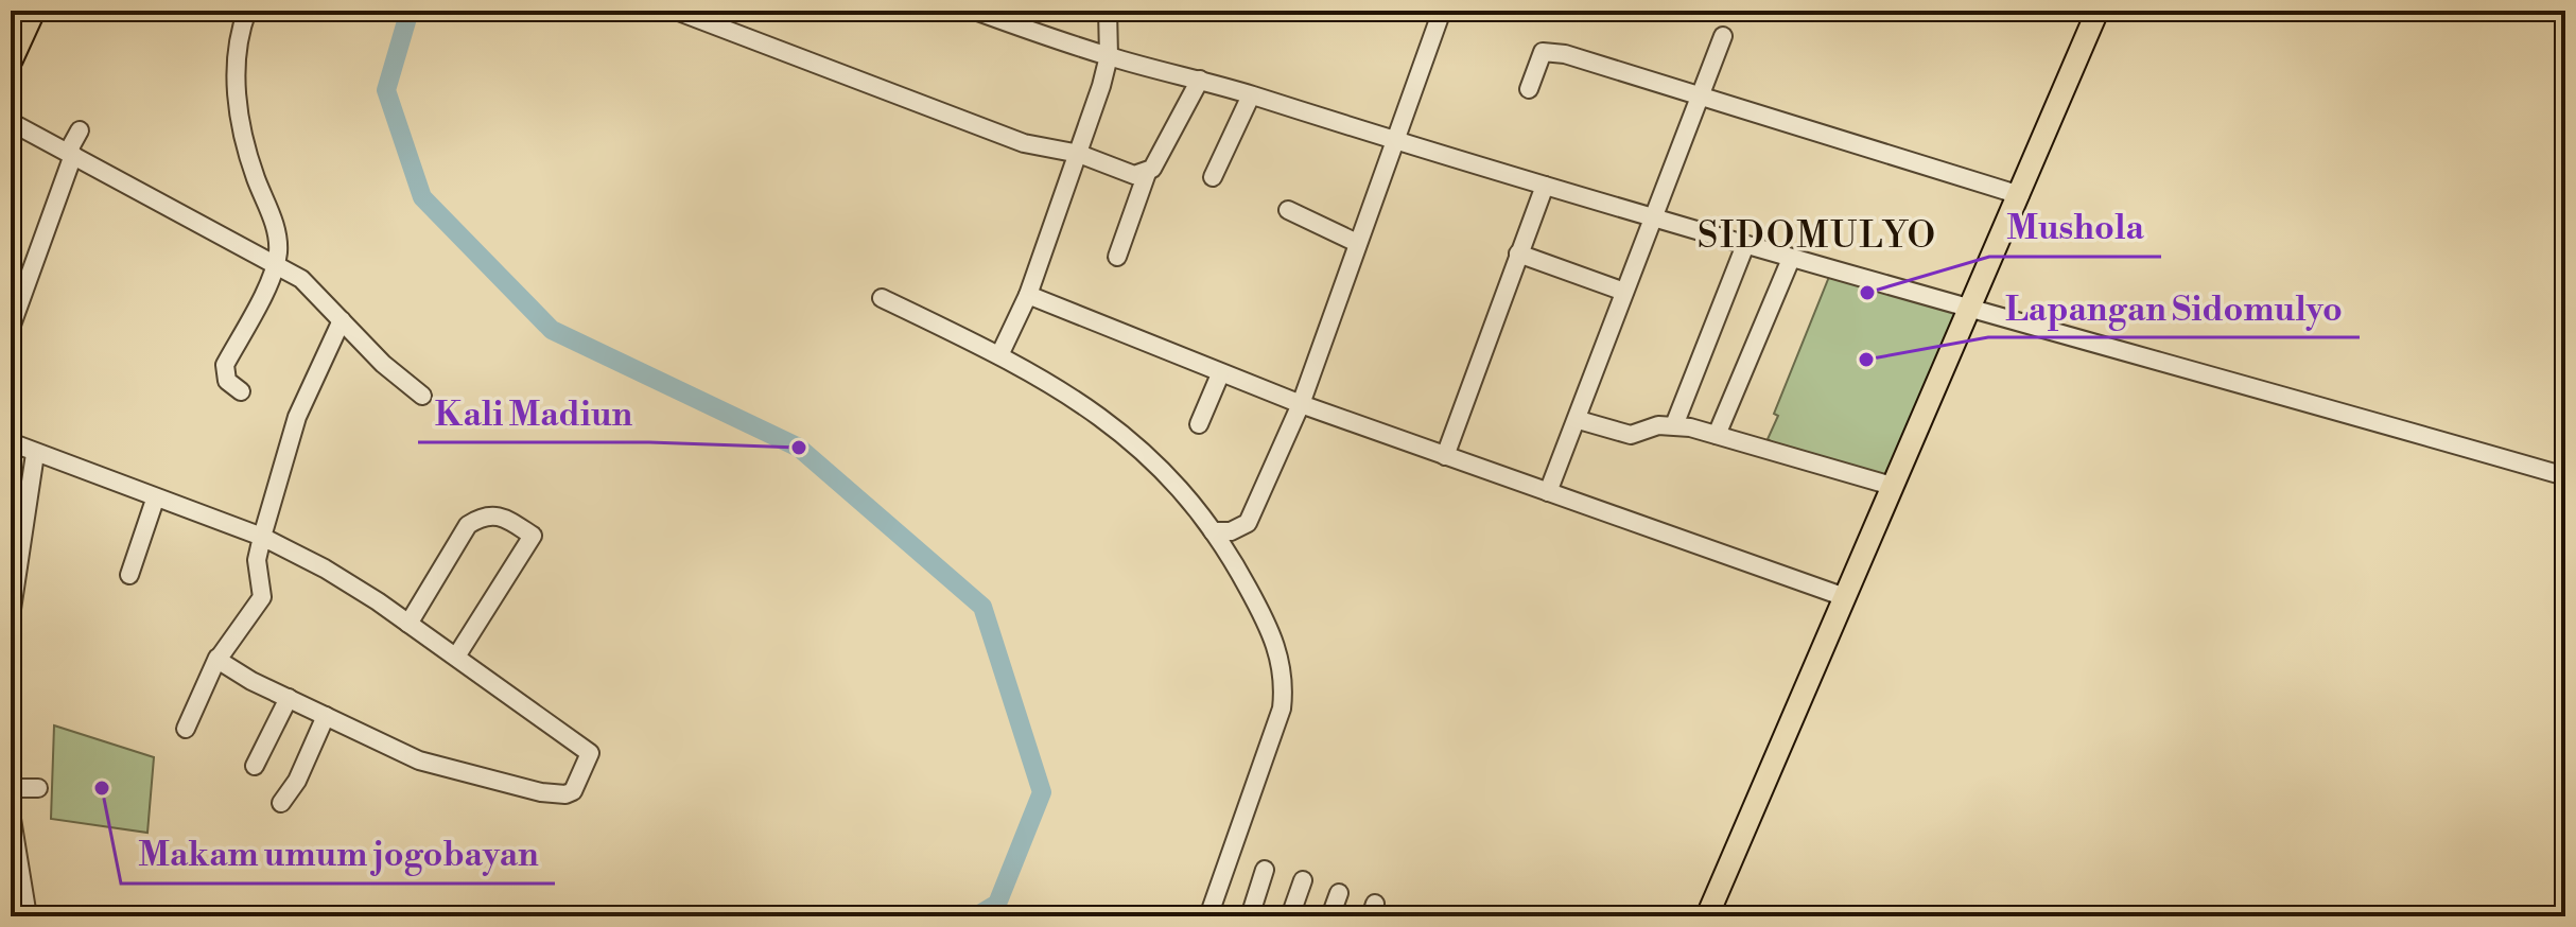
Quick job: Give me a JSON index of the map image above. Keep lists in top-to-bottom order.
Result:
{
  "districts": ["SIDOMULYO"],
  "places": [
    "Mushola",
    "Lapangan Sidomulyo",
    "Kali Madiun",
    "Makam umum jogobayan"
  ]
}
